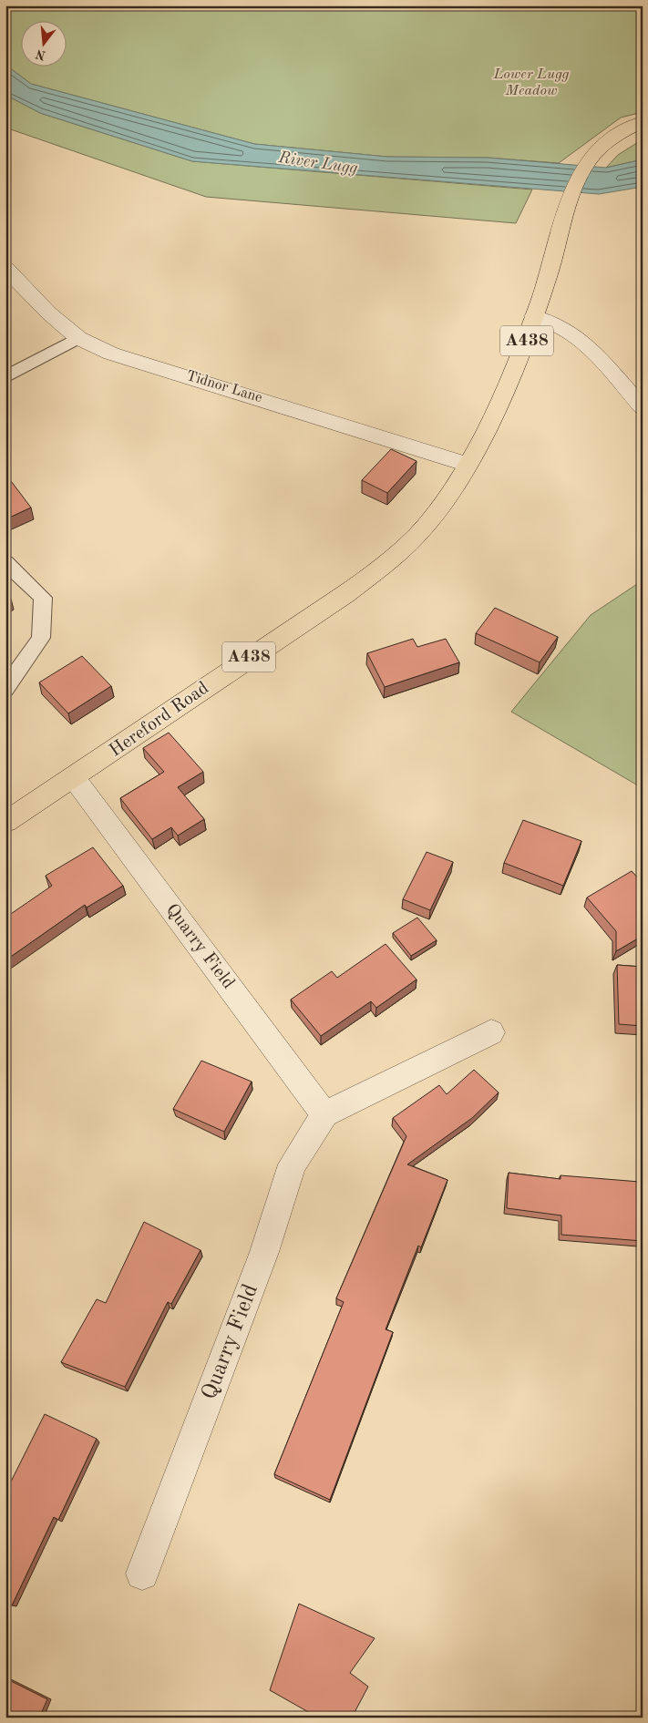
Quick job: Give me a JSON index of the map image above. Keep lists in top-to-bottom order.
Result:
{
  "streets": {
    "highway": ["A438", "Hereford Road"],
    "street": ["Tidnor Lane", "Quarry Field"]
  },
  "crossings": [
    ["A438", "Tidnor Lane"],
    ["A438", "Hereford Road"],
    ["Tidnor Lane", "Hereford Road"],
    ["Hereford Road", "Quarry Field"]
  ],
  "water": ["River Lugg"],
  "parks": ["Lower Lugg Meadow"],
  "north": "bottom"
}
